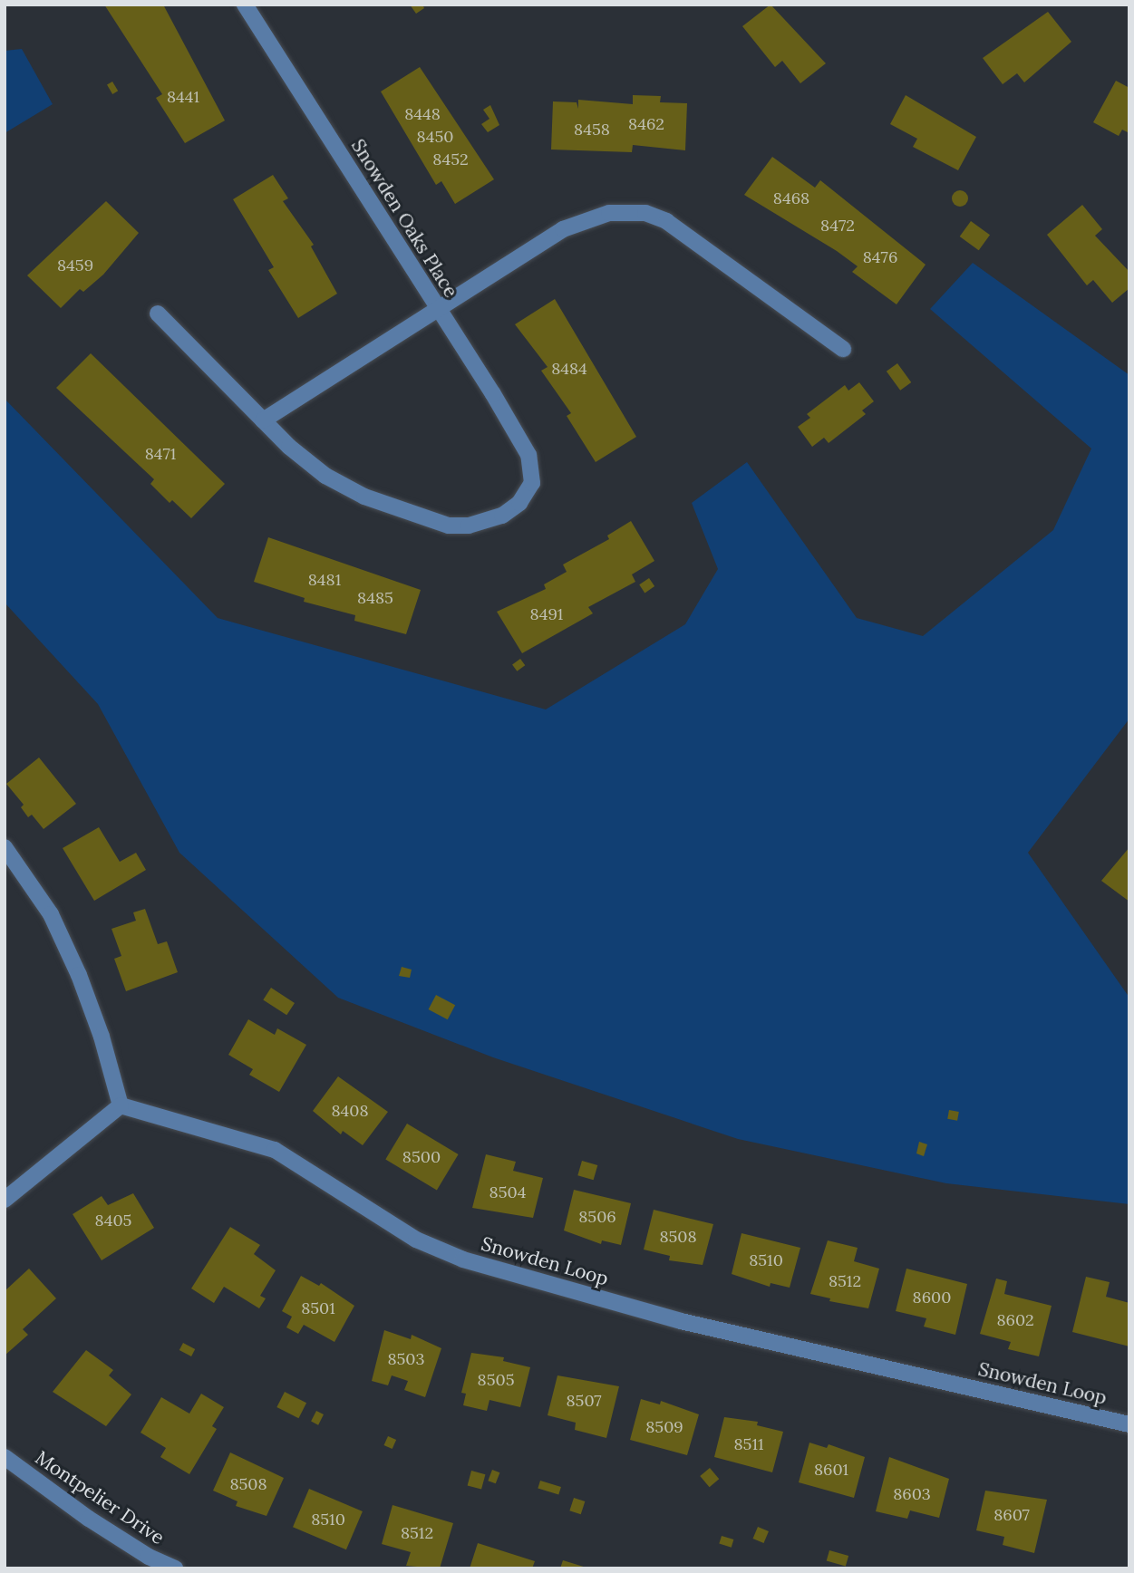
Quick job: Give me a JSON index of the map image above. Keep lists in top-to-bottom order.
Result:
{
  "streets": {
    "street": ["Snowden Oaks Place", "Snowden Loop", "Montpelier Drive"]
  },
  "house_numbers": [
    "8441",
    "8448",
    "8462",
    "8458",
    "8450",
    "8452",
    "8468",
    "8472",
    "8476",
    "8459",
    "8484",
    "8471",
    "8481",
    "8485",
    "8491",
    "8408",
    "8500",
    "8504",
    "8506",
    "8405",
    "8508",
    "8510",
    "8512",
    "8600",
    "8501",
    "8602",
    "8503",
    "8505",
    "8507",
    "8509",
    "8511",
    "8601",
    "8508",
    "8603",
    "8607",
    "8510",
    "8512"
  ]
}
